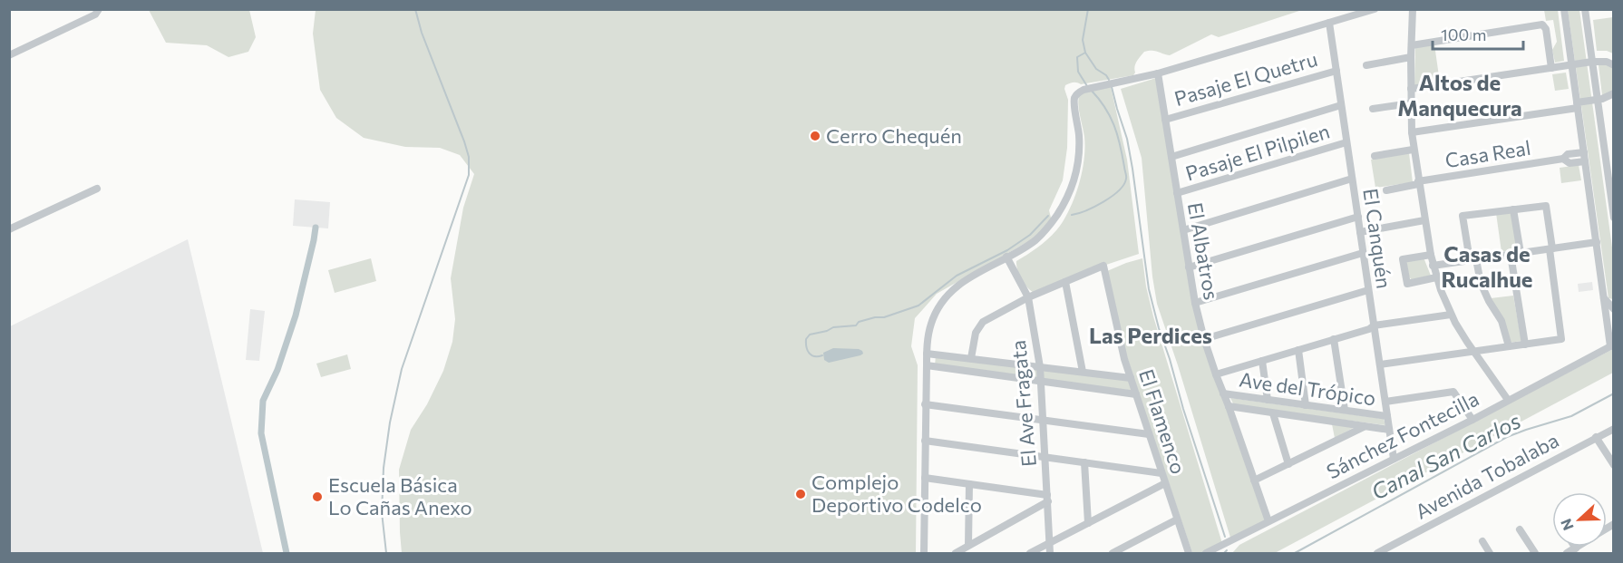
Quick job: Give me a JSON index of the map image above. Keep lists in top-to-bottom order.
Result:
{
  "streets": {
    "street": [
      "Pasaje El Quetru",
      "Pasaje El Pilpilen",
      "Casa Real",
      "El Canquén",
      "El Albatros",
      "Ave del Trópico",
      "El Ave Fragata",
      "El Flamenco",
      "Sánchez Fontecilla",
      "Avenida Tobalaba"
    ]
  },
  "crossings": [
    ["Pasaje El Quetru", "El Canquén"],
    ["Pasaje El Quetru", "El Albatros"],
    ["Pasaje El Pilpilen", "El Canquén"],
    ["Pasaje El Pilpilen", "El Albatros"],
    ["El Canquén", "Ave del Trópico"],
    ["El Canquén", "Sánchez Fontecilla"],
    ["El Albatros", "Ave del Trópico"],
    ["El Albatros", "Sánchez Fontecilla"]
  ],
  "districts": ["Altos de Manquecura", "Casas de Rucalhue", "Las Perdices"],
  "water": ["Canal San Carlos"],
  "places": ["Cerro Chequén", "Complejo Deportivo Codelco", "Escuela Básica Lo Cañas Anexo"],
  "scale_bar": "100 m",
  "north": "left"
}
